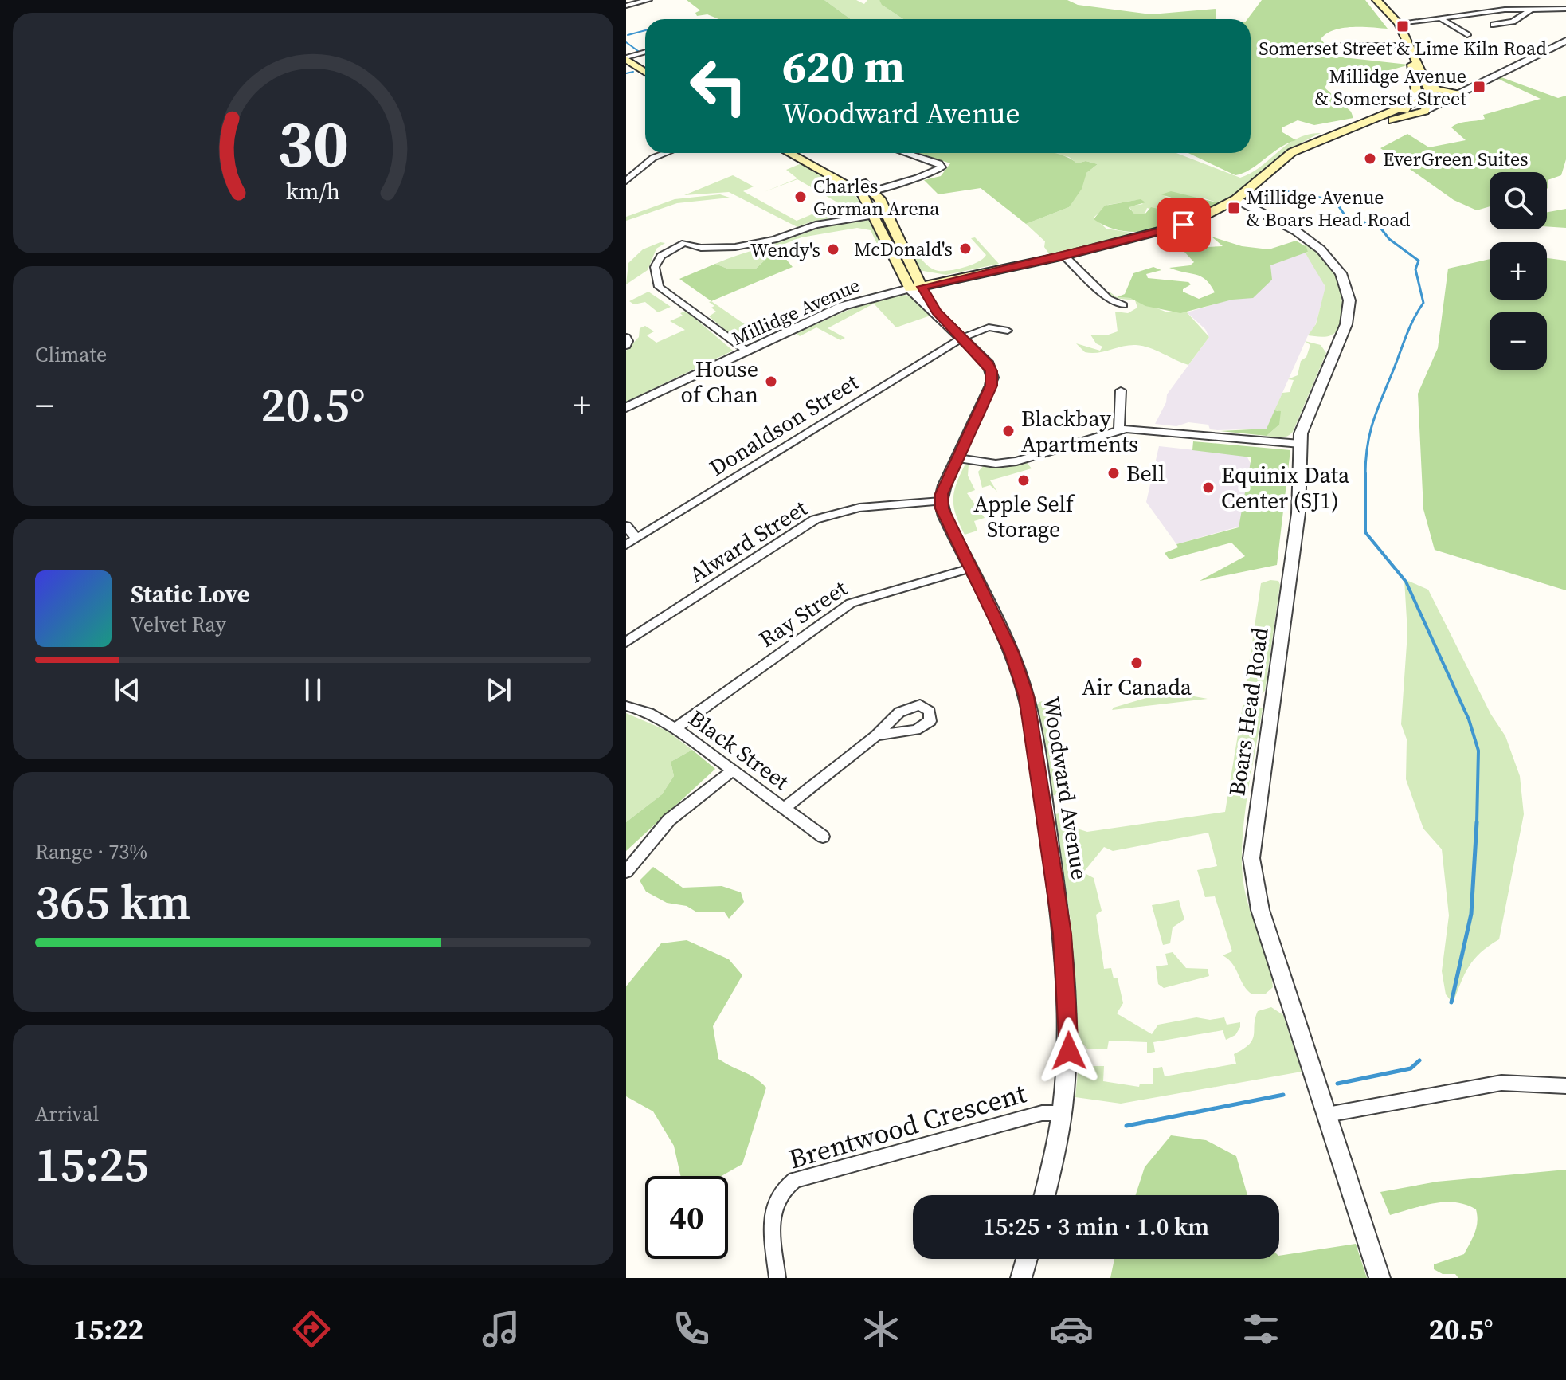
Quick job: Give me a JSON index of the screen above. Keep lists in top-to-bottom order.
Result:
{
  "streets": {
    "main road": ["Millidge Avenue"],
    "street": [
      "Donaldson Street",
      "Alward Street",
      "Ray Street",
      "Boars Head Road",
      "Black Street",
      "Woodward Avenue",
      "Brentwood Crescent"
    ]
  },
  "crossings": [
    ["Millidge Avenue", "Boars Head Road"],
    ["Alward Street", "Woodward Avenue"],
    ["Ray Street", "Black Street"],
    ["Ray Street", "Woodward Avenue"],
    ["Woodward Avenue", "Brentwood Crescent"]
  ],
  "places": {
    "transit": ["Somerset Street & Lime Kiln Road", "Millidge Avenue & Somerset Street", "Millidge Avenue & Boars Head Road"],
    "other": [
      "EverGreen Suites",
      "Charles Gorman Arena",
      "McDonald's",
      "Wendy's",
      "House of Chan",
      "Blackbay Apartments",
      "Bell",
      "Apple Self Storage",
      "Equinix Data Center (SJ1)",
      "Air Canada"
    ]
  },
  "page": {
    "turn": ["620 m", "Woodward Avenue"],
    "map_buttons": ["+", "−"],
    "tile": [
      "Climate",
      ["Range · 73%", "365 km"],
      ["Arrival", "15:25"]
    ],
    "heat": ["−", "20.5°", "+"],
    "song": ["Static Love", "Velvet Ray"],
    "limit": "40",
    "trip": "15:25 · 3 min · 1.0 km",
    "tabs": ["15:22", "20.5°"],
    "gauge": ["30", "km/h"]
  }
}
